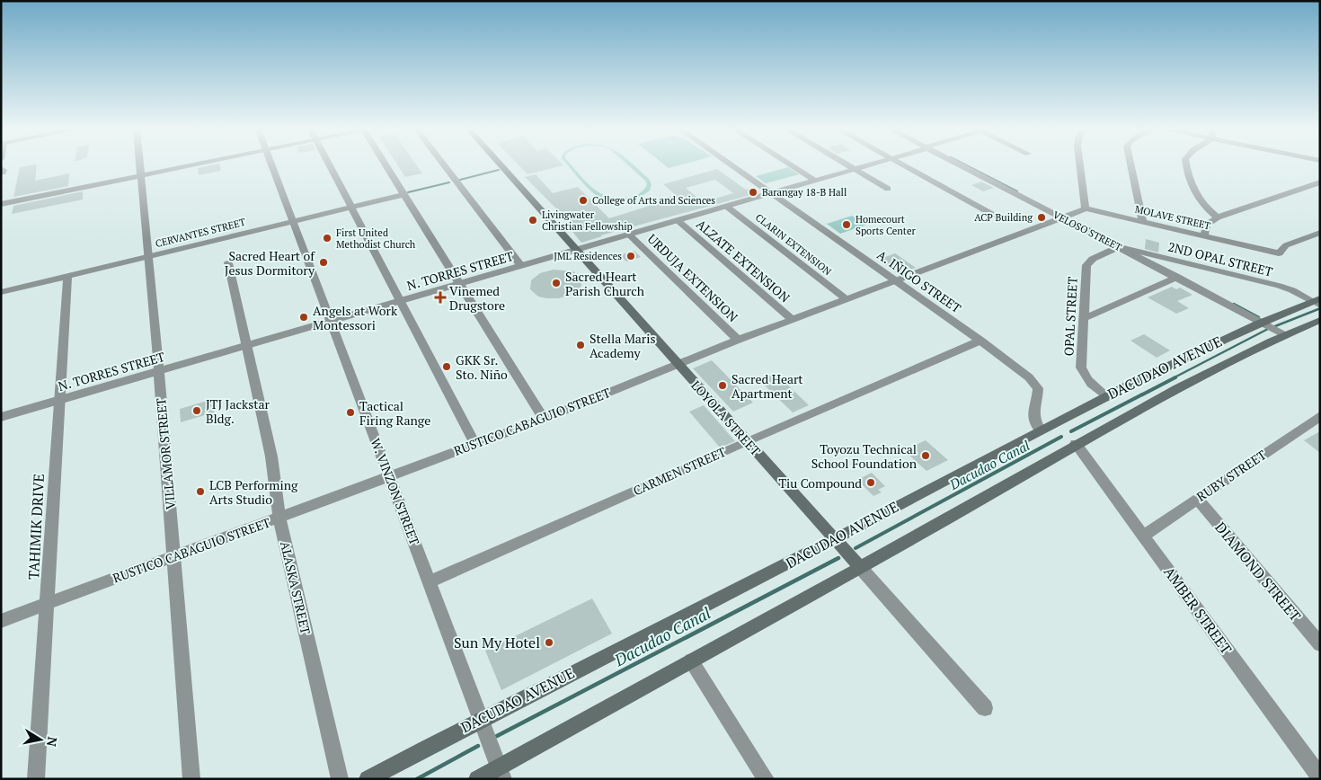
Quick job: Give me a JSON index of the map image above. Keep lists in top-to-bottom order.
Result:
{
  "streets": {
    "main road": ["DACUDAO AVENUE", "LOYOLA STREET"],
    "street": [
      "MOLAVE STREET",
      "VELOSO STREET",
      "CERVANTES STREET",
      "CLARIN EXTENSION",
      "2ND OPAL STREET",
      "ALZATE EXTENSION",
      "N. TORRES STREET",
      "URDUJA EXTENSION",
      "A. IÑIGO STREET",
      "OPAL STREET",
      "RUSTICO CABAGUIO STREET",
      "VILLAMOR STREET",
      "CARMEN STREET",
      "RUBY STREET",
      "W. VINZON STREET",
      "TAHIMIK DRIVE",
      "DIAMOND STREET",
      "ALASKA STREET",
      "AMBER STREET"
    ]
  },
  "crossings": [
    ["VELOSO STREET", "2ND OPAL STREET"],
    ["VELOSO STREET", "OPAL STREET"],
    ["VELOSO STREET", "DACUDAO AVENUE"],
    ["VELOSO STREET", "RUSTICO CABAGUIO STREET"],
    ["CERVANTES STREET", "VILLAMOR STREET"],
    ["CERVANTES STREET", "W. VINZON STREET"],
    ["CERVANTES STREET", "TAHIMIK DRIVE"],
    ["CLARIN EXTENSION", "N. TORRES STREET"],
    ["CLARIN EXTENSION", "RUSTICO CABAGUIO STREET"],
    ["2ND OPAL STREET", "OPAL STREET"],
    ["2ND OPAL STREET", "DACUDAO AVENUE"],
    ["ALZATE EXTENSION", "N. TORRES STREET"],
    ["ALZATE EXTENSION", "RUSTICO CABAGUIO STREET"],
    ["N. TORRES STREET", "URDUJA EXTENSION"],
    ["N. TORRES STREET", "A. IÑIGO STREET"],
    ["N. TORRES STREET", "LOYOLA STREET"],
    ["N. TORRES STREET", "VILLAMOR STREET"],
    ["N. TORRES STREET", "W. VINZON STREET"],
    ["N. TORRES STREET", "TAHIMIK DRIVE"],
    ["N. TORRES STREET", "ALASKA STREET"],
    ["URDUJA EXTENSION", "RUSTICO CABAGUIO STREET"],
    ["A. IÑIGO STREET", "DACUDAO AVENUE"],
    ["A. IÑIGO STREET", "RUSTICO CABAGUIO STREET"],
    ["A. IÑIGO STREET", "CARMEN STREET"],
    ["OPAL STREET", "DACUDAO AVENUE"],
    ["DACUDAO AVENUE", "LOYOLA STREET"],
    ["DACUDAO AVENUE", "W. VINZON STREET"],
    ["DACUDAO AVENUE", "AMBER STREET"],
    ["LOYOLA STREET", "RUSTICO CABAGUIO STREET"],
    ["LOYOLA STREET", "CARMEN STREET"],
    ["RUSTICO CABAGUIO STREET", "VILLAMOR STREET"],
    ["RUSTICO CABAGUIO STREET", "W. VINZON STREET"],
    ["RUSTICO CABAGUIO STREET", "TAHIMIK DRIVE"],
    ["RUSTICO CABAGUIO STREET", "ALASKA STREET"],
    ["CARMEN STREET", "W. VINZON STREET"],
    ["RUBY STREET", "DIAMOND STREET"],
    ["RUBY STREET", "AMBER STREET"]
  ],
  "water": ["Dacudao Canal"],
  "places": {
    "other": [
      "Barangay 18-B Hall",
      "College of Arts and Sciences",
      "ACP Building",
      "Livingwater Christian Fellowship",
      "Homecourt Sports Center",
      "First United Methodist Church",
      "JML Residences",
      "Sacred Heart of Jesus Dormitory",
      "Sacred Heart Parish Church",
      "Angels at Work Montessori",
      "Stella Maris Academy",
      "GKK Sr. Sto. Niño",
      "Sacred Heart Apartment",
      "JTJ Jackstar Bldg.",
      "Tactical Firing Range",
      "Toyozu Technical School Foundation",
      "Tiu Compound",
      "LCB Performing Arts Studio",
      "Sun My Hotel"
    ],
    "health": ["Vinemed Drugstore"]
  },
  "north": "right"
}
